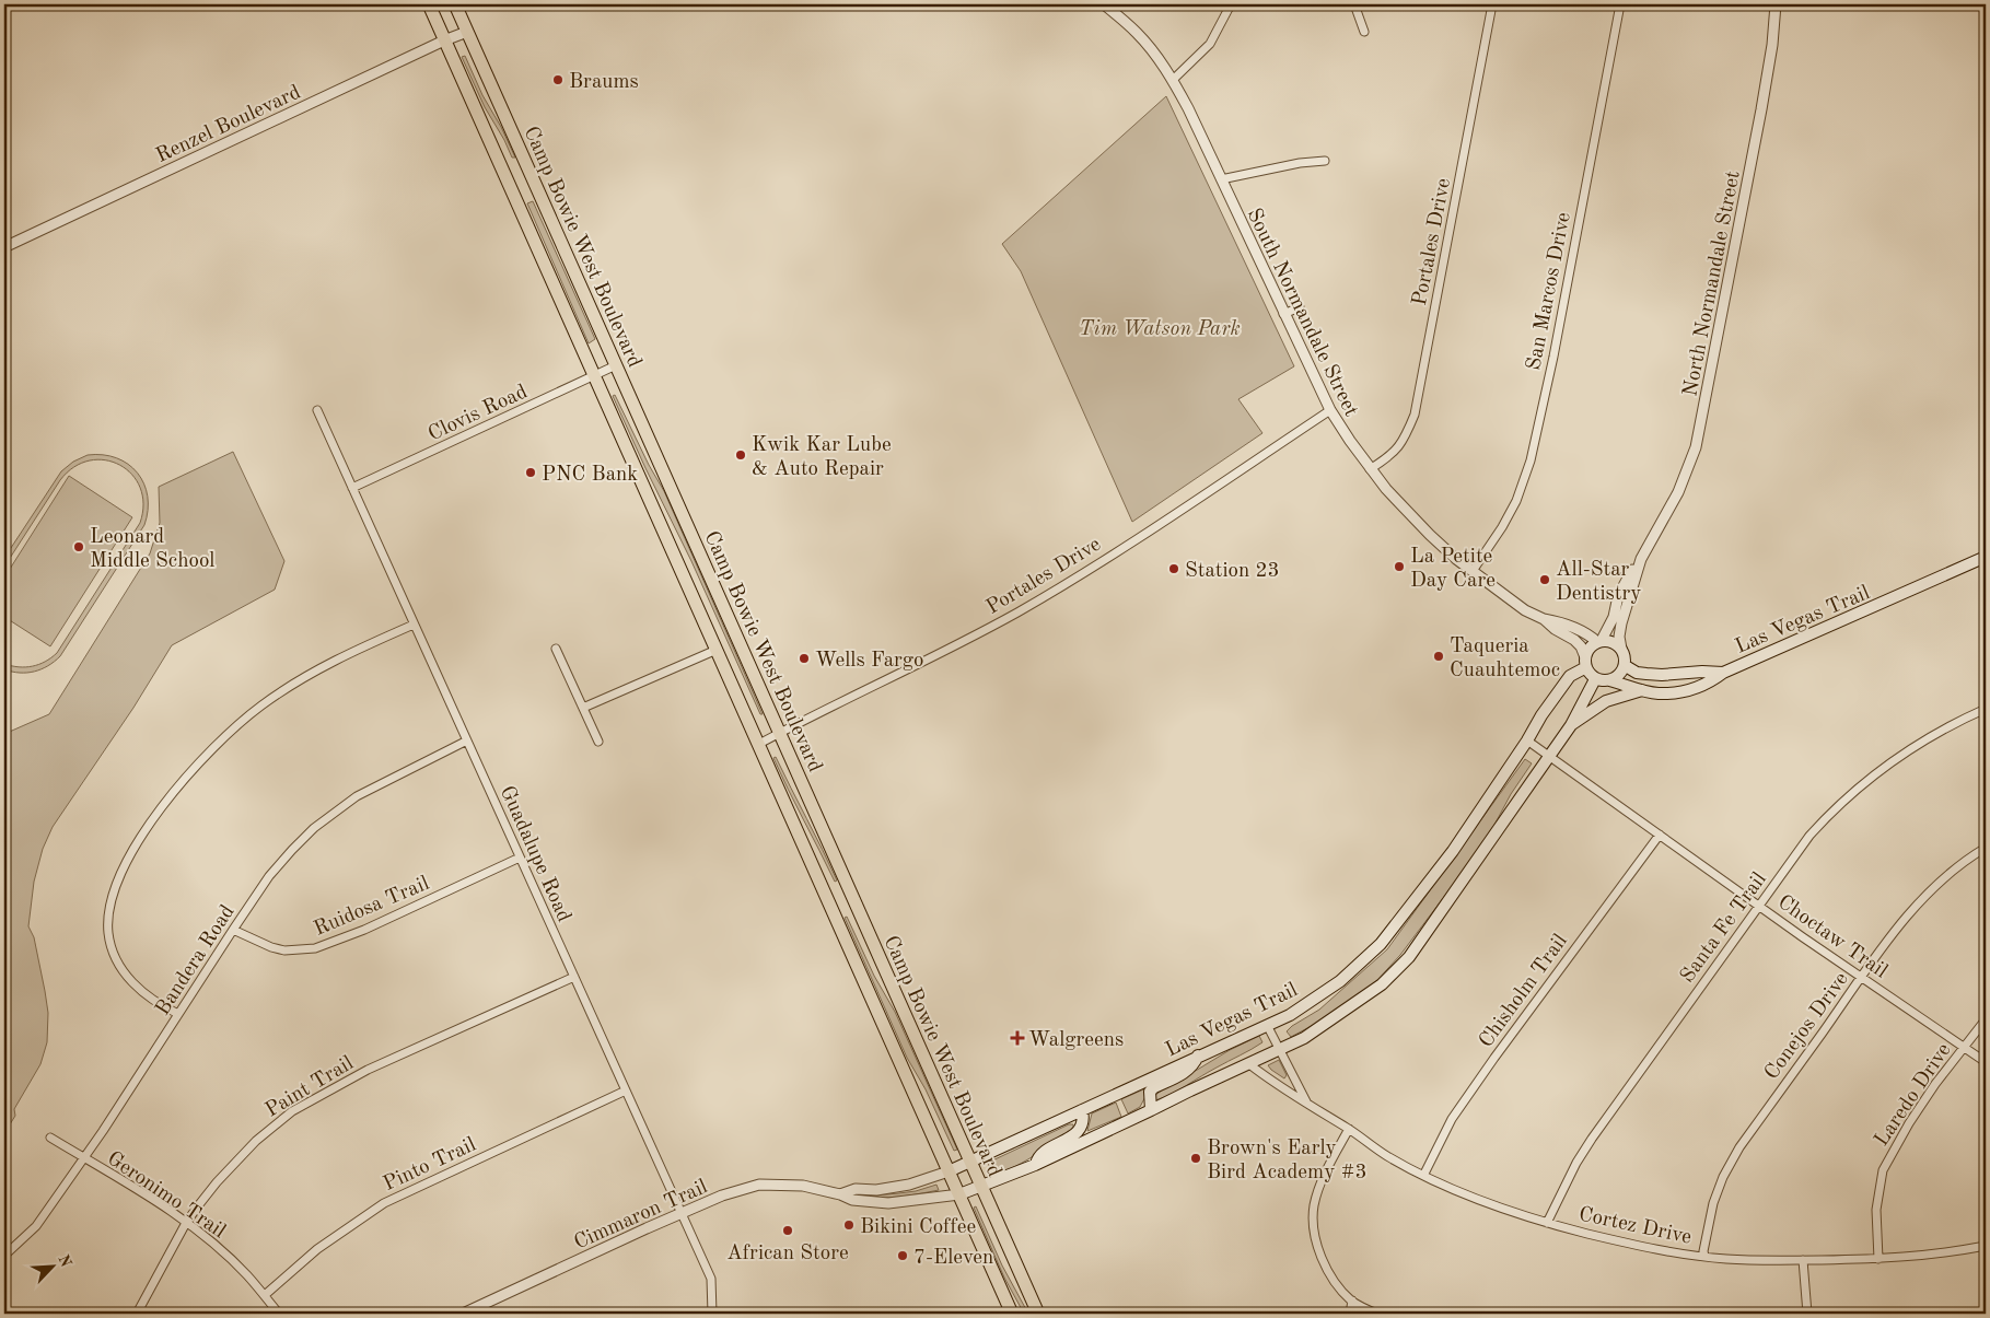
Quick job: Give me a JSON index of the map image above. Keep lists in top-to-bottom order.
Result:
{
  "streets": {
    "main road": ["Camp Bowie West Boulevard", "Las Vegas Trail"],
    "street": [
      "Renzel Boulevard",
      "Portales Drive",
      "North Normandale Street",
      "San Marcos Drive",
      "South Normandale Street",
      "Clovis Road",
      "Guadalupe Road",
      "Ruidosa Trail",
      "Santa Fe Trail",
      "Choctaw Trail",
      "Bandera Road",
      "Chisholm Trail",
      "Conejos Drive",
      "Paint Trail",
      "Laredo Drive",
      "Pinto Trail",
      "Geronimo Trail",
      "Cimmaron Trail",
      "Cortez Drive"
    ]
  },
  "crossings": [
    ["Renzel Boulevard", "Camp Bowie West Boulevard"],
    ["Portales Drive", "Camp Bowie West Boulevard"],
    ["Portales Drive", "South Normandale Street"],
    ["Camp Bowie West Boulevard", "Clovis Road"],
    ["Camp Bowie West Boulevard", "Las Vegas Trail"],
    ["Camp Bowie West Boulevard", "Cimmaron Trail"],
    ["North Normandale Street", "South Normandale Street"],
    ["North Normandale Street", "Las Vegas Trail"],
    ["San Marcos Drive", "South Normandale Street"],
    ["South Normandale Street", "Las Vegas Trail"],
    ["Clovis Road", "Guadalupe Road"],
    ["Las Vegas Trail", "Choctaw Trail"],
    ["Las Vegas Trail", "Cimmaron Trail"],
    ["Guadalupe Road", "Ruidosa Trail"],
    ["Guadalupe Road", "Bandera Road"],
    ["Guadalupe Road", "Paint Trail"],
    ["Guadalupe Road", "Pinto Trail"],
    ["Guadalupe Road", "Cimmaron Trail"],
    ["Ruidosa Trail", "Bandera Road"],
    ["Santa Fe Trail", "Choctaw Trail"],
    ["Santa Fe Trail", "Cortez Drive"],
    ["Choctaw Trail", "Chisholm Trail"],
    ["Choctaw Trail", "Conejos Drive"],
    ["Choctaw Trail", "Laredo Drive"],
    ["Bandera Road", "Geronimo Trail"],
    ["Chisholm Trail", "Cortez Drive"],
    ["Conejos Drive", "Cortez Drive"],
    ["Paint Trail", "Geronimo Trail"],
    ["Laredo Drive", "Cortez Drive"],
    ["Pinto Trail", "Geronimo Trail"]
  ],
  "parks": ["Tim Watson Park"],
  "places": {
    "other": [
      "Braums",
      "Kwik Kar Lube & Auto Repair",
      "PNC Bank",
      "Leonard Middle School",
      "La Petite Day Care",
      "Station 23",
      "All-Star Dentistry",
      "Taqueria Cuauhtemoc",
      "Wells Fargo",
      "Brown's Early Bird Academy #3",
      "Bikini Coffee",
      "African Store",
      "7-Eleven"
    ],
    "health": ["Walgreens"]
  },
  "north": "top right"
}
